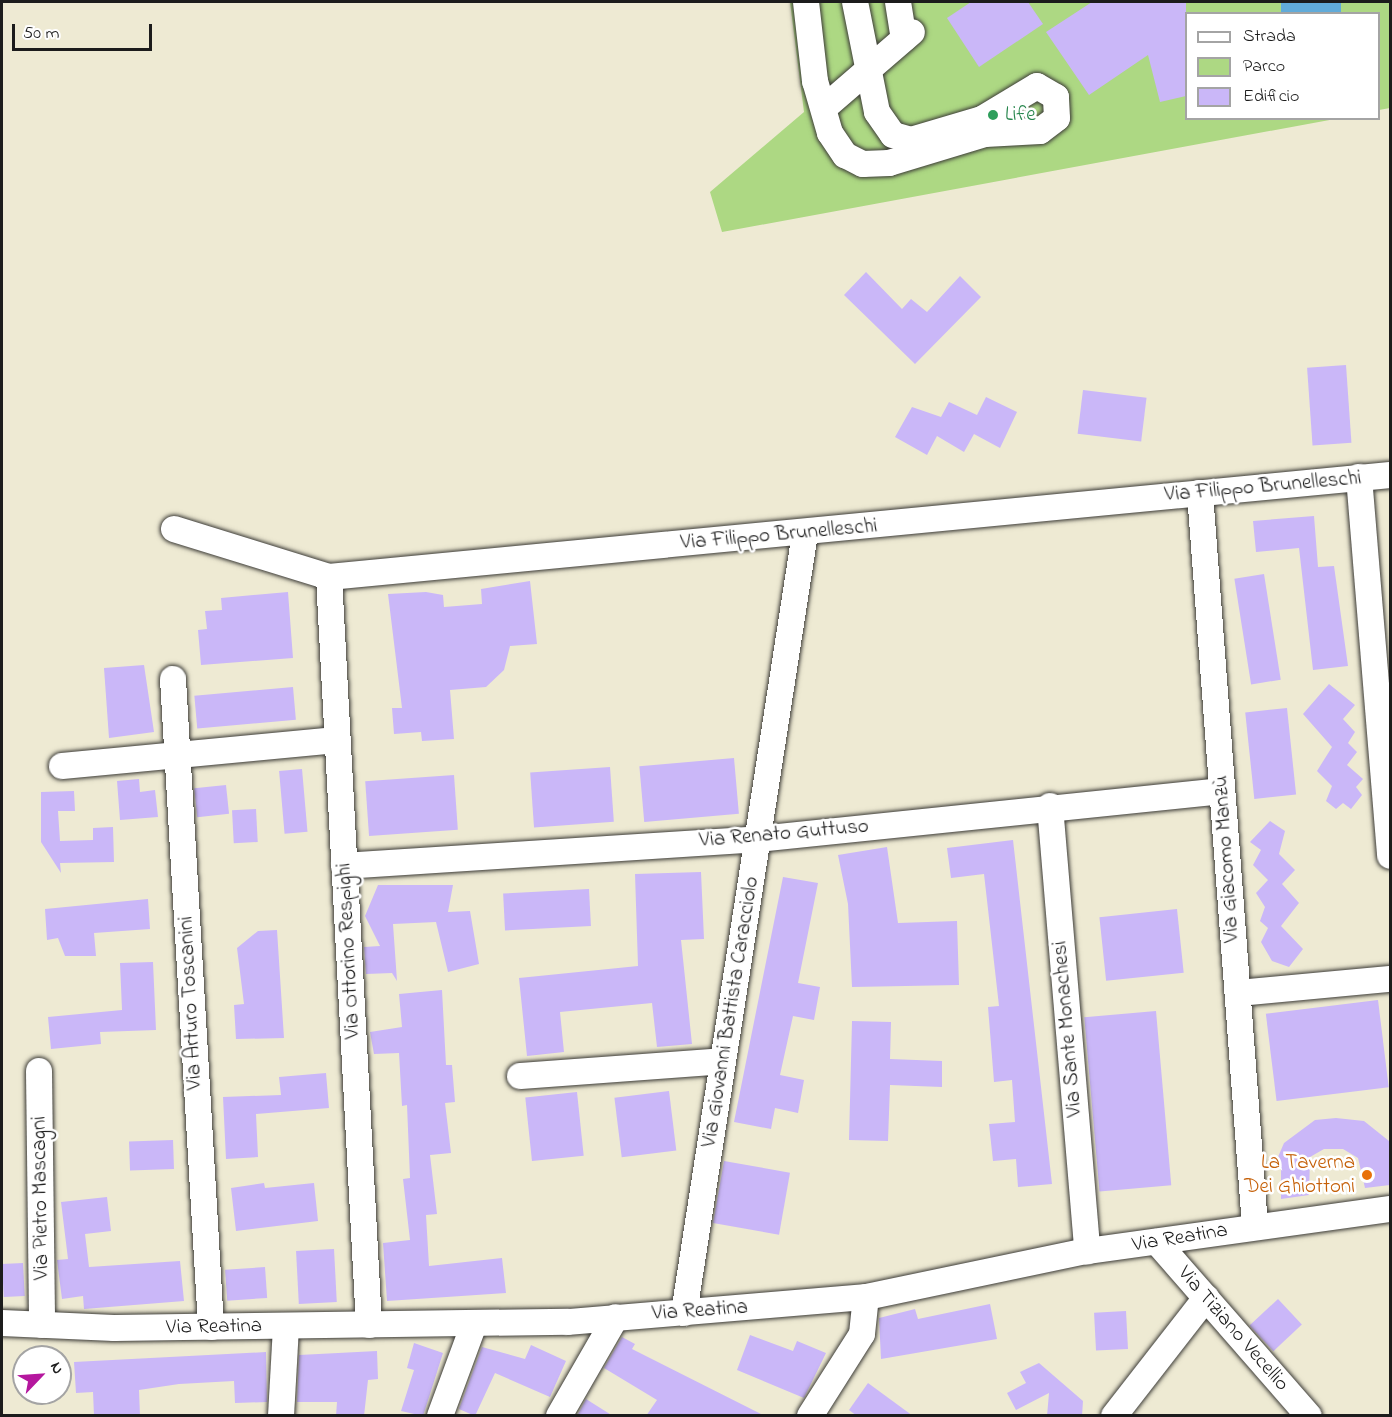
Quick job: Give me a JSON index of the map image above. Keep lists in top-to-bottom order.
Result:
{
  "streets": {
    "street": [
      "Via Filippo Brunelleschi",
      "Via Renato Guttuso",
      "Via Giacomo Manzù",
      "Via Ottorino Respighi",
      "Via Arturo Toscanini",
      "Via Giovanni Battista Caracciolo",
      "Via Sante Monachesi",
      "Via Pietro Mascagni",
      "Via Reatina",
      "Via Tiziano Vecellio"
    ]
  },
  "crossings": [
    ["Via Filippo Brunelleschi", "Via Giacomo Manzù"],
    ["Via Filippo Brunelleschi", "Via Ottorino Respighi"],
    ["Via Filippo Brunelleschi", "Via Giovanni Battista Caracciolo"],
    ["Via Renato Guttuso", "Via Giacomo Manzù"],
    ["Via Renato Guttuso", "Via Ottorino Respighi"],
    ["Via Renato Guttuso", "Via Giovanni Battista Caracciolo"],
    ["Via Renato Guttuso", "Via Sante Monachesi"],
    ["Via Giacomo Manzù", "Via Reatina"],
    ["Via Ottorino Respighi", "Via Reatina"],
    ["Via Arturo Toscanini", "Via Reatina"],
    ["Via Giovanni Battista Caracciolo", "Via Reatina"],
    ["Via Sante Monachesi", "Via Reatina"],
    ["Via Pietro Mascagni", "Via Reatina"],
    ["Via Reatina", "Via Tiziano Vecellio"]
  ],
  "places": ["Life", "La Taverna Dei Ghiottoni"],
  "legend": ["Strada", "Parco", "Edificio"],
  "scale_bar": "50 m",
  "north": "top right"
}
